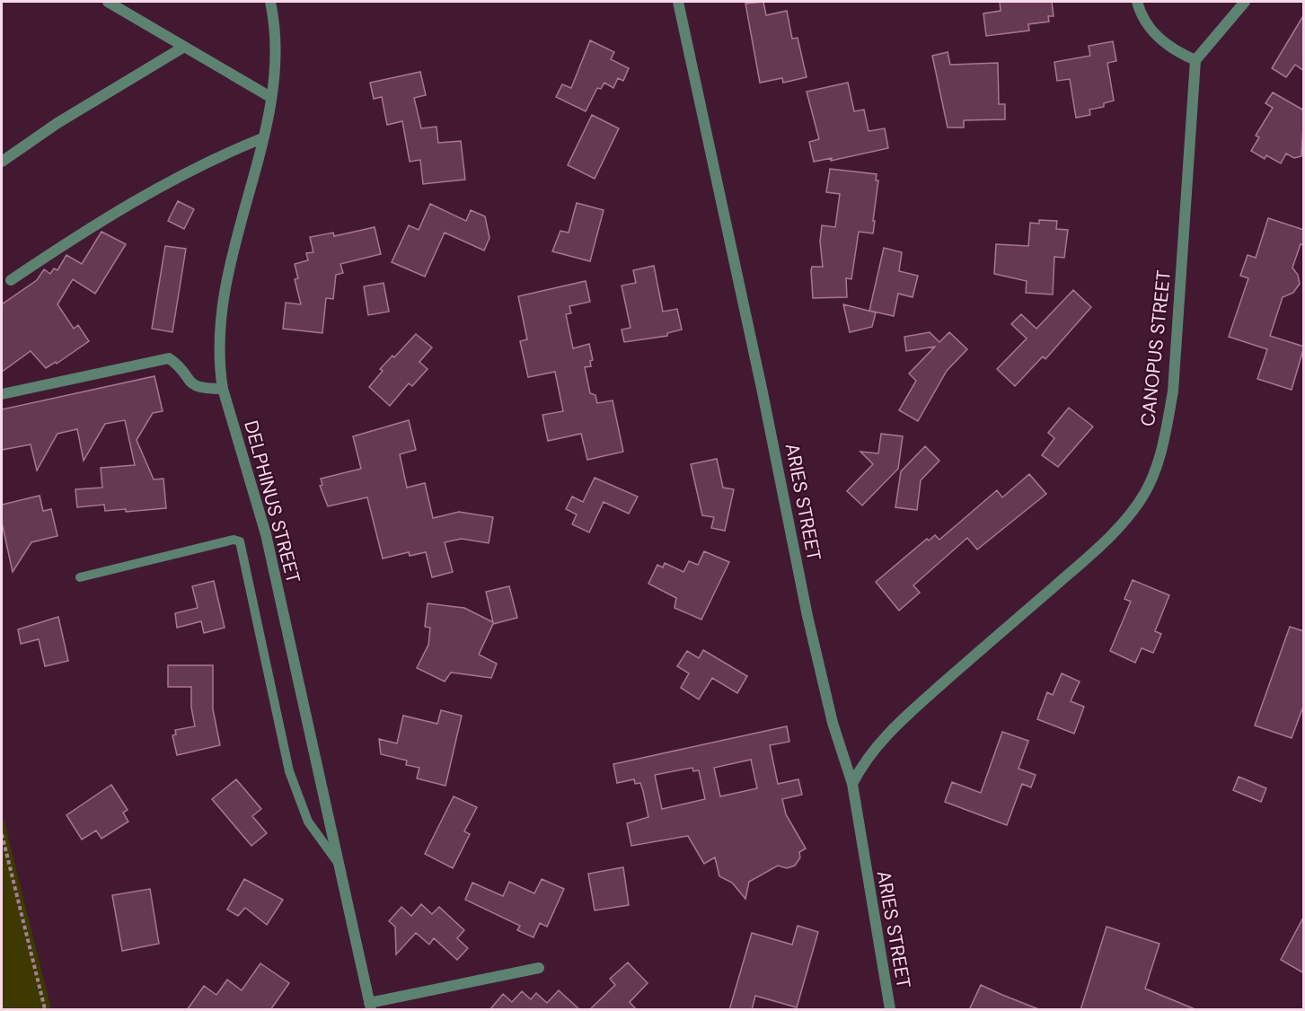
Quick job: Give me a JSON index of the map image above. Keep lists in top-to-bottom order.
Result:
{
  "streets": {
    "street": ["CANOPUS STREET", "DELPHINUS STREET", "ARIES STREET"]
  },
  "crossings": [
    ["CANOPUS STREET", "ARIES STREET"]
  ]
}
